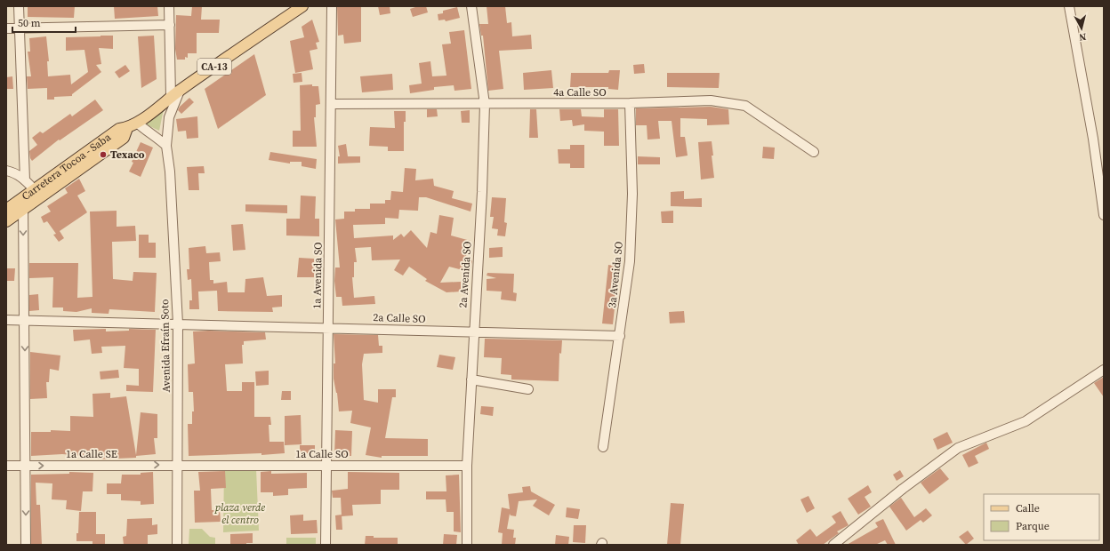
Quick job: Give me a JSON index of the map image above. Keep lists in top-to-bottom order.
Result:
{
  "streets": {
    "main road": ["CA-13", "Carretera Tocoa - Saba"],
    "street": [
      "4a Calle SO",
      "2a Avenida SO",
      "3a Avenida SO",
      "1a Avenida SO",
      "2a Calle SO",
      "Avenida Efraín Soto",
      "1a Calle SE",
      "1a Calle SO"
    ]
  },
  "crossings": [
    ["4a Calle SO", "2a Avenida SO"],
    ["4a Calle SO", "3a Avenida SO"],
    ["4a Calle SO", "1a Avenida SO"],
    ["Carretera Tocoa - Saba", "Avenida Efraín Soto"],
    ["2a Avenida SO", "2a Calle SO"],
    ["2a Avenida SO", "1a Calle SO"],
    ["3a Avenida SO", "2a Calle SO"],
    ["1a Avenida SO", "2a Calle SO"],
    ["1a Avenida SO", "1a Calle SO"],
    ["2a Calle SO", "Avenida Efraín Soto"],
    ["Avenida Efraín Soto", "1a Calle SE"],
    ["Avenida Efraín Soto", "1a Calle SO"],
    ["1a Calle SE", "1a Calle SO"]
  ],
  "one_way": ["1a Calle SE"],
  "parks": ["plaza verde el centro"],
  "places": ["Texaco"],
  "legend": ["Calle", "Parque"],
  "scale_bar": "50 m",
  "north": "bottom"
}
